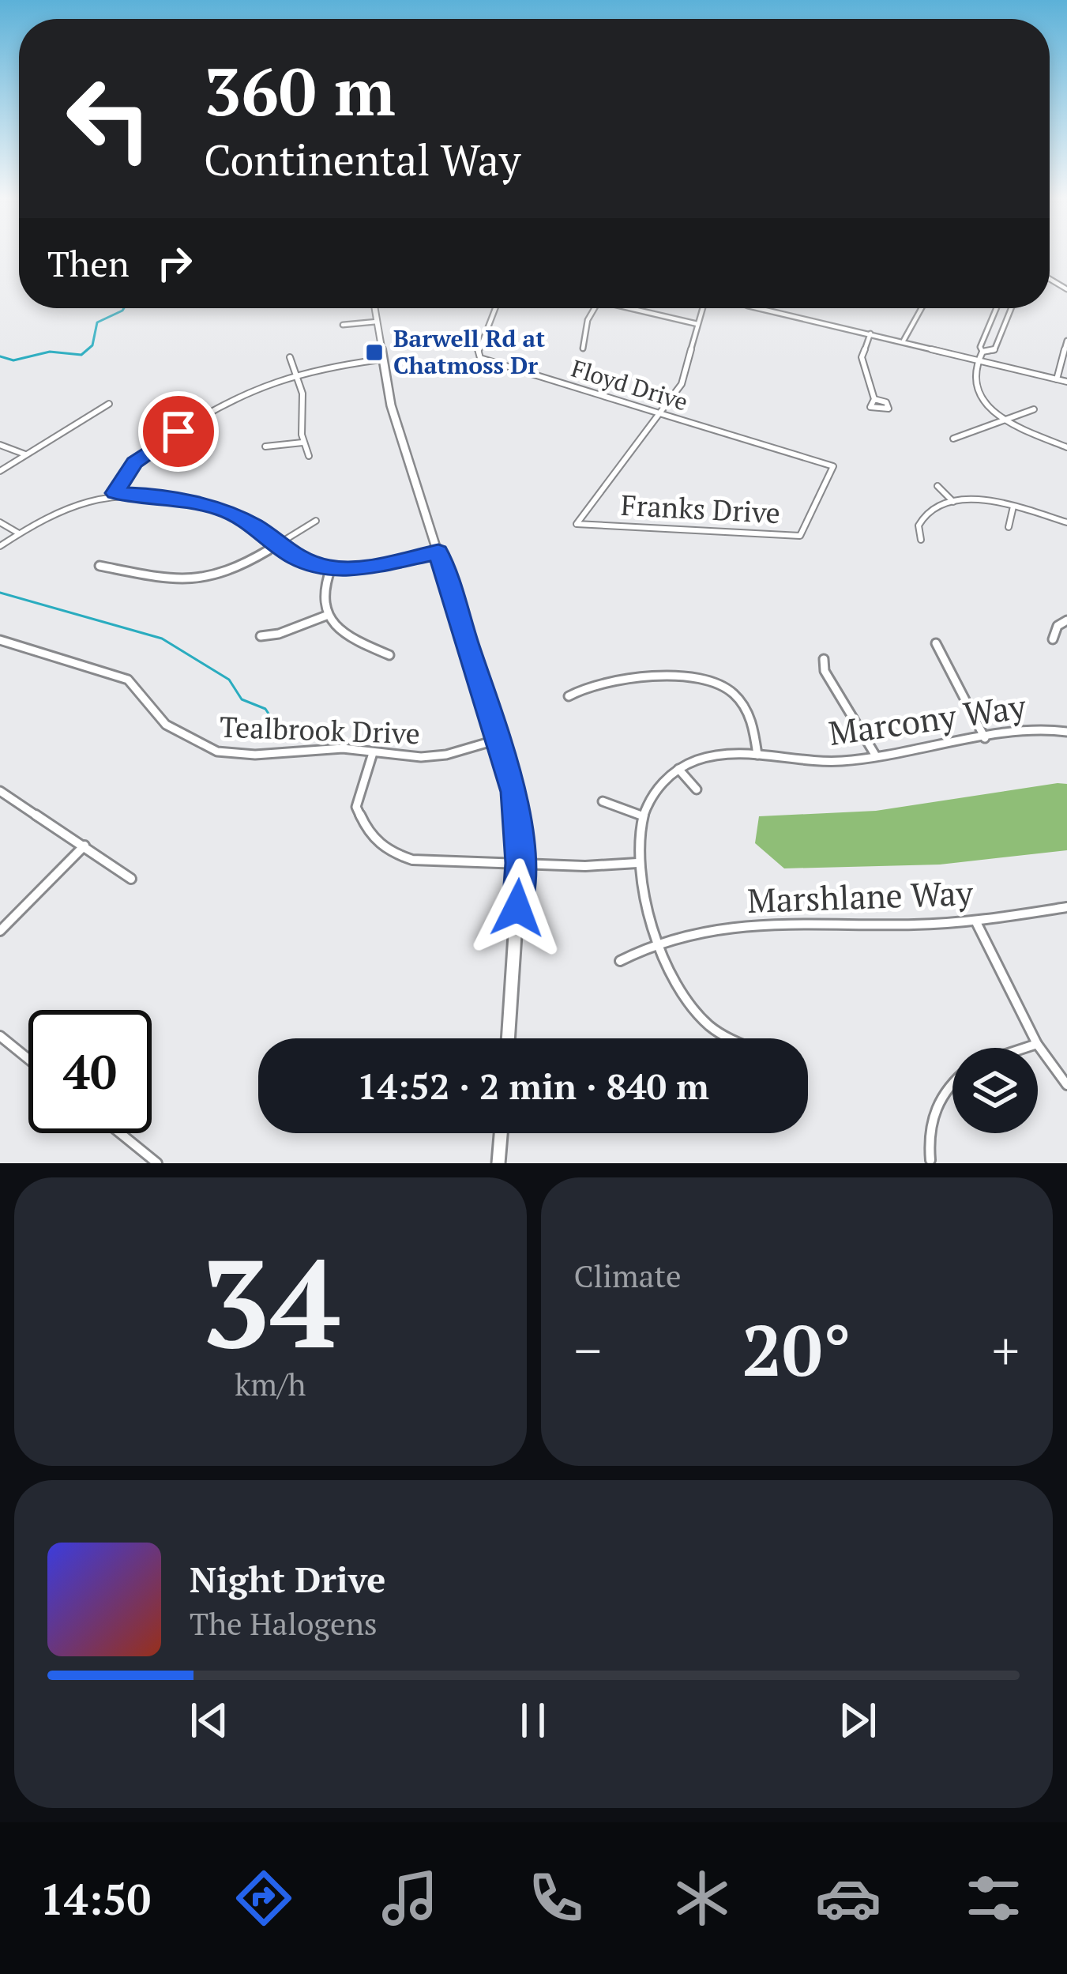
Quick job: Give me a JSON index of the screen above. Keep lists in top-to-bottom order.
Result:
{
  "streets": {
    "street": [
      "Floyd Drive",
      "Franks Drive",
      "Marcony Way",
      "Tealbrook Drive",
      "Marshlane Way"
    ]
  },
  "crossings": [
    ["Floyd Drive", "Franks Drive"]
  ],
  "places": {
    "transit": ["Barwell Rd at Chatmoss Dr"]
  },
  "page": {
    "turn": ["360 m", "Continental Way"],
    "then": "Then",
    "limit": "40",
    "trip": "14:52 · 2 min · 840 m",
    "tile": [
      ["34", "km/h"],
      "Climate"
    ],
    "heat": ["−", "20°", "+"],
    "song": ["Night Drive", "The Halogens"],
    "tabs": "14:50"
  }
}
